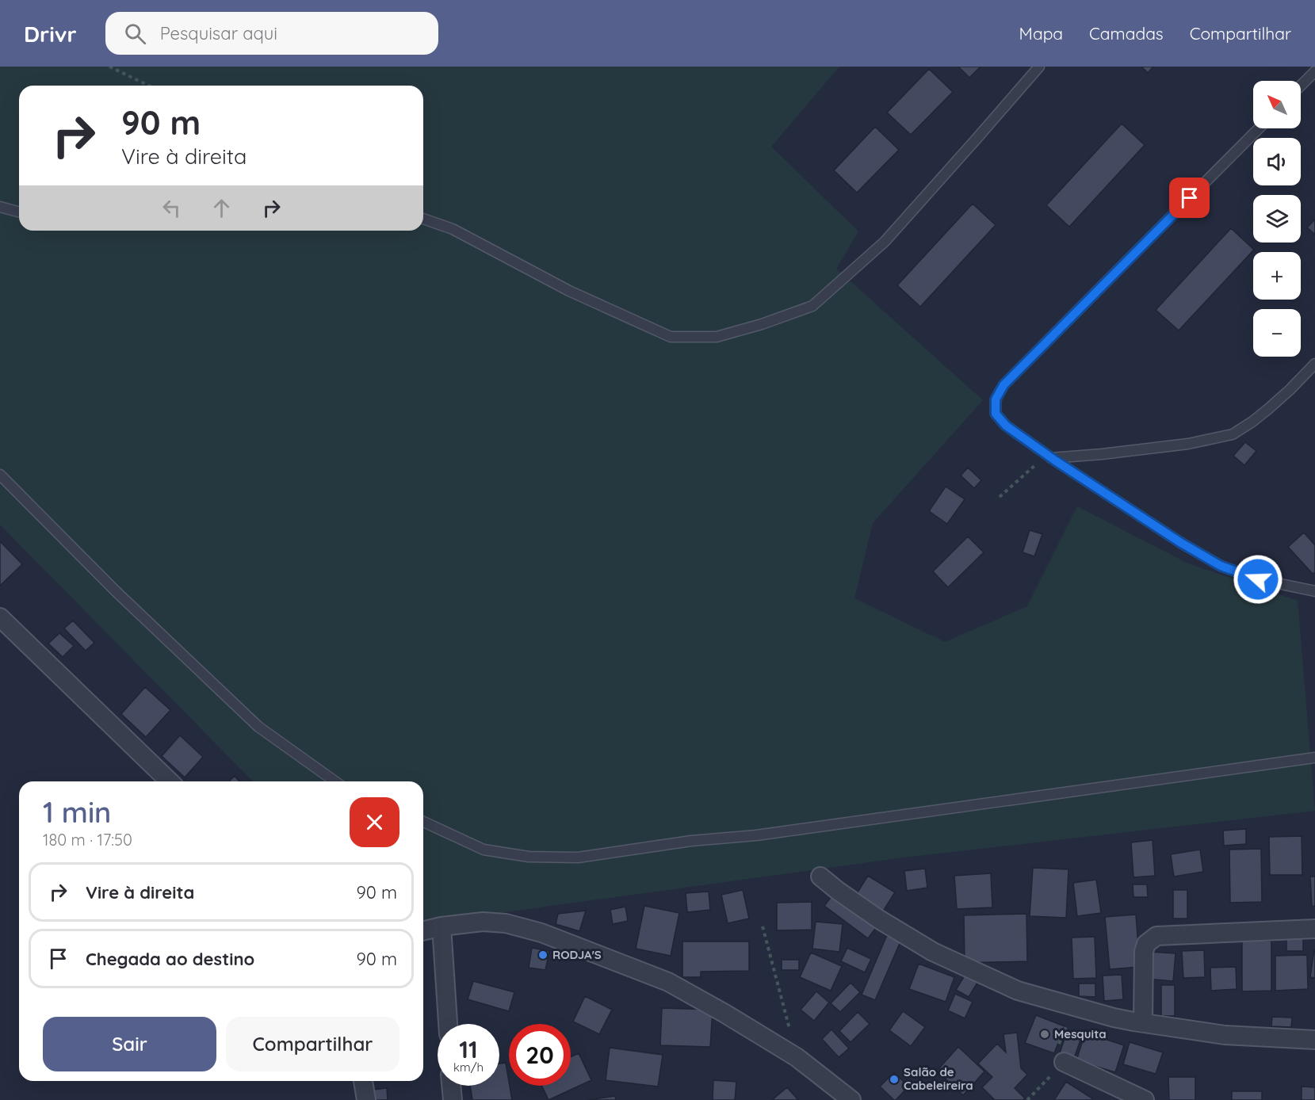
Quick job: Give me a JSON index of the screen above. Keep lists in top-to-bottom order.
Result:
{
  "places": ["RODJA'S", "Mesquita", "Salão de Cabeleireira"],
  "north": "top left",
  "page": {
    "header": "Drivr",
    "search": "Pesquisar aqui",
    "nav": ["Mapa", "Camadas", "Compartilhar"],
    "map_buttons": ["+", "−"],
    "turn": ["90 m", "Vire à direita"],
    "heading": ["1 min", "180 m · 17:50"],
    "list": [
      {
        "name": "Vire à direita",
        "value": "90 m"
      },
      {
        "name": "Chegada ao destino",
        "value": "90 m"
      }
    ],
    "buttons": ["Sair", "Compartilhar"],
    "speed": "11 km/h",
    "limit": "20"
  }
}
